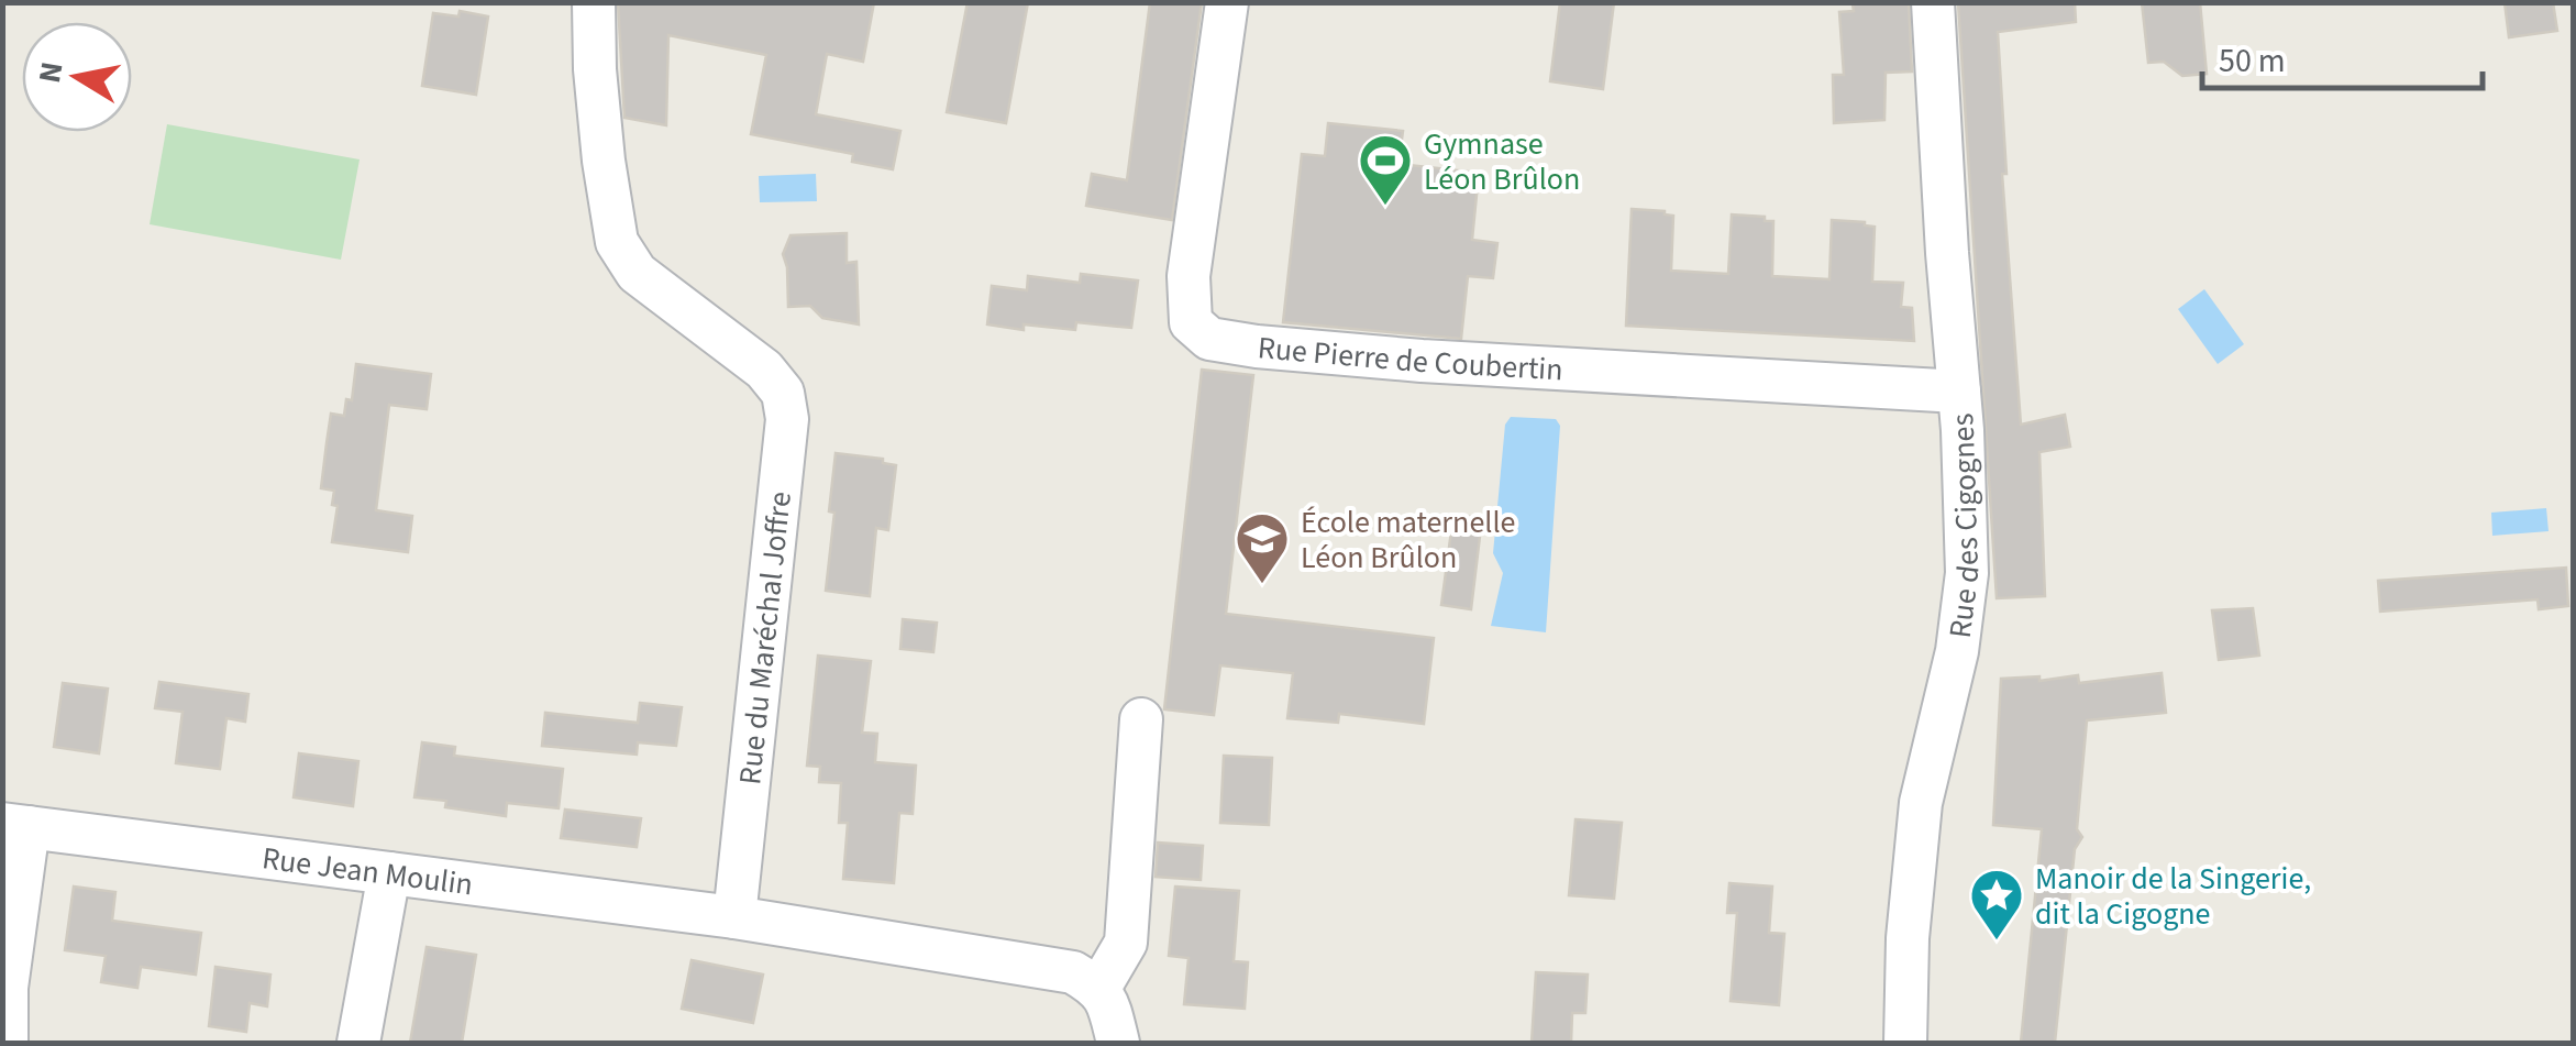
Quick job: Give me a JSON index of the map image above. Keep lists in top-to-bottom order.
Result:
{
  "streets": {
    "street": [
      "Rue Pierre de Coubertin",
      "Rue des Cigognes",
      "Rue du Maréchal Joffre",
      "Rue Jean Moulin"
    ]
  },
  "crossings": [
    ["Rue Pierre de Coubertin", "Rue des Cigognes"],
    ["Rue du Maréchal Joffre", "Rue Jean Moulin"]
  ],
  "places": {
    "sports": ["Gymnase Léon Brûlon"],
    "school or university": ["École maternelle Léon Brûlon"],
    "place": ["Manoir de la Singerie, dit la Cigogne"]
  },
  "scale_bar": "50 m",
  "north": "left"
}
